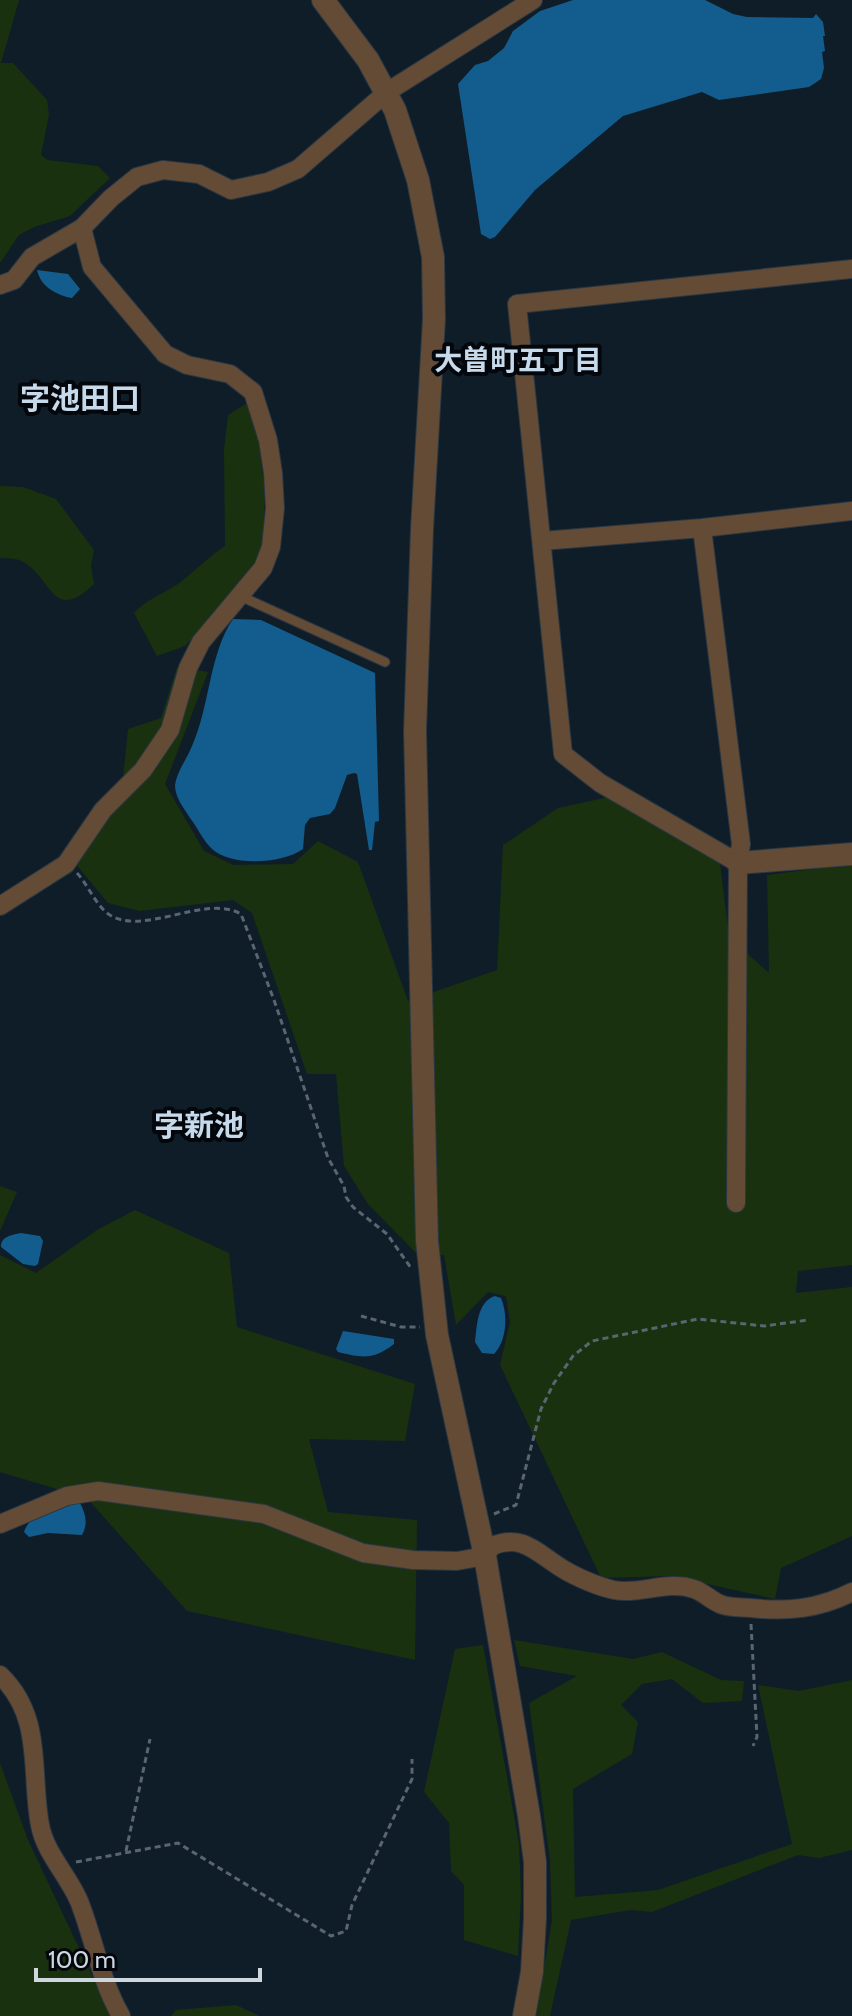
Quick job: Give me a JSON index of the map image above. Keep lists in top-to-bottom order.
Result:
{
  "districts": ["大曽町五丁目", "字池田口", "字新池"],
  "scale_bar": "100 m"
}
